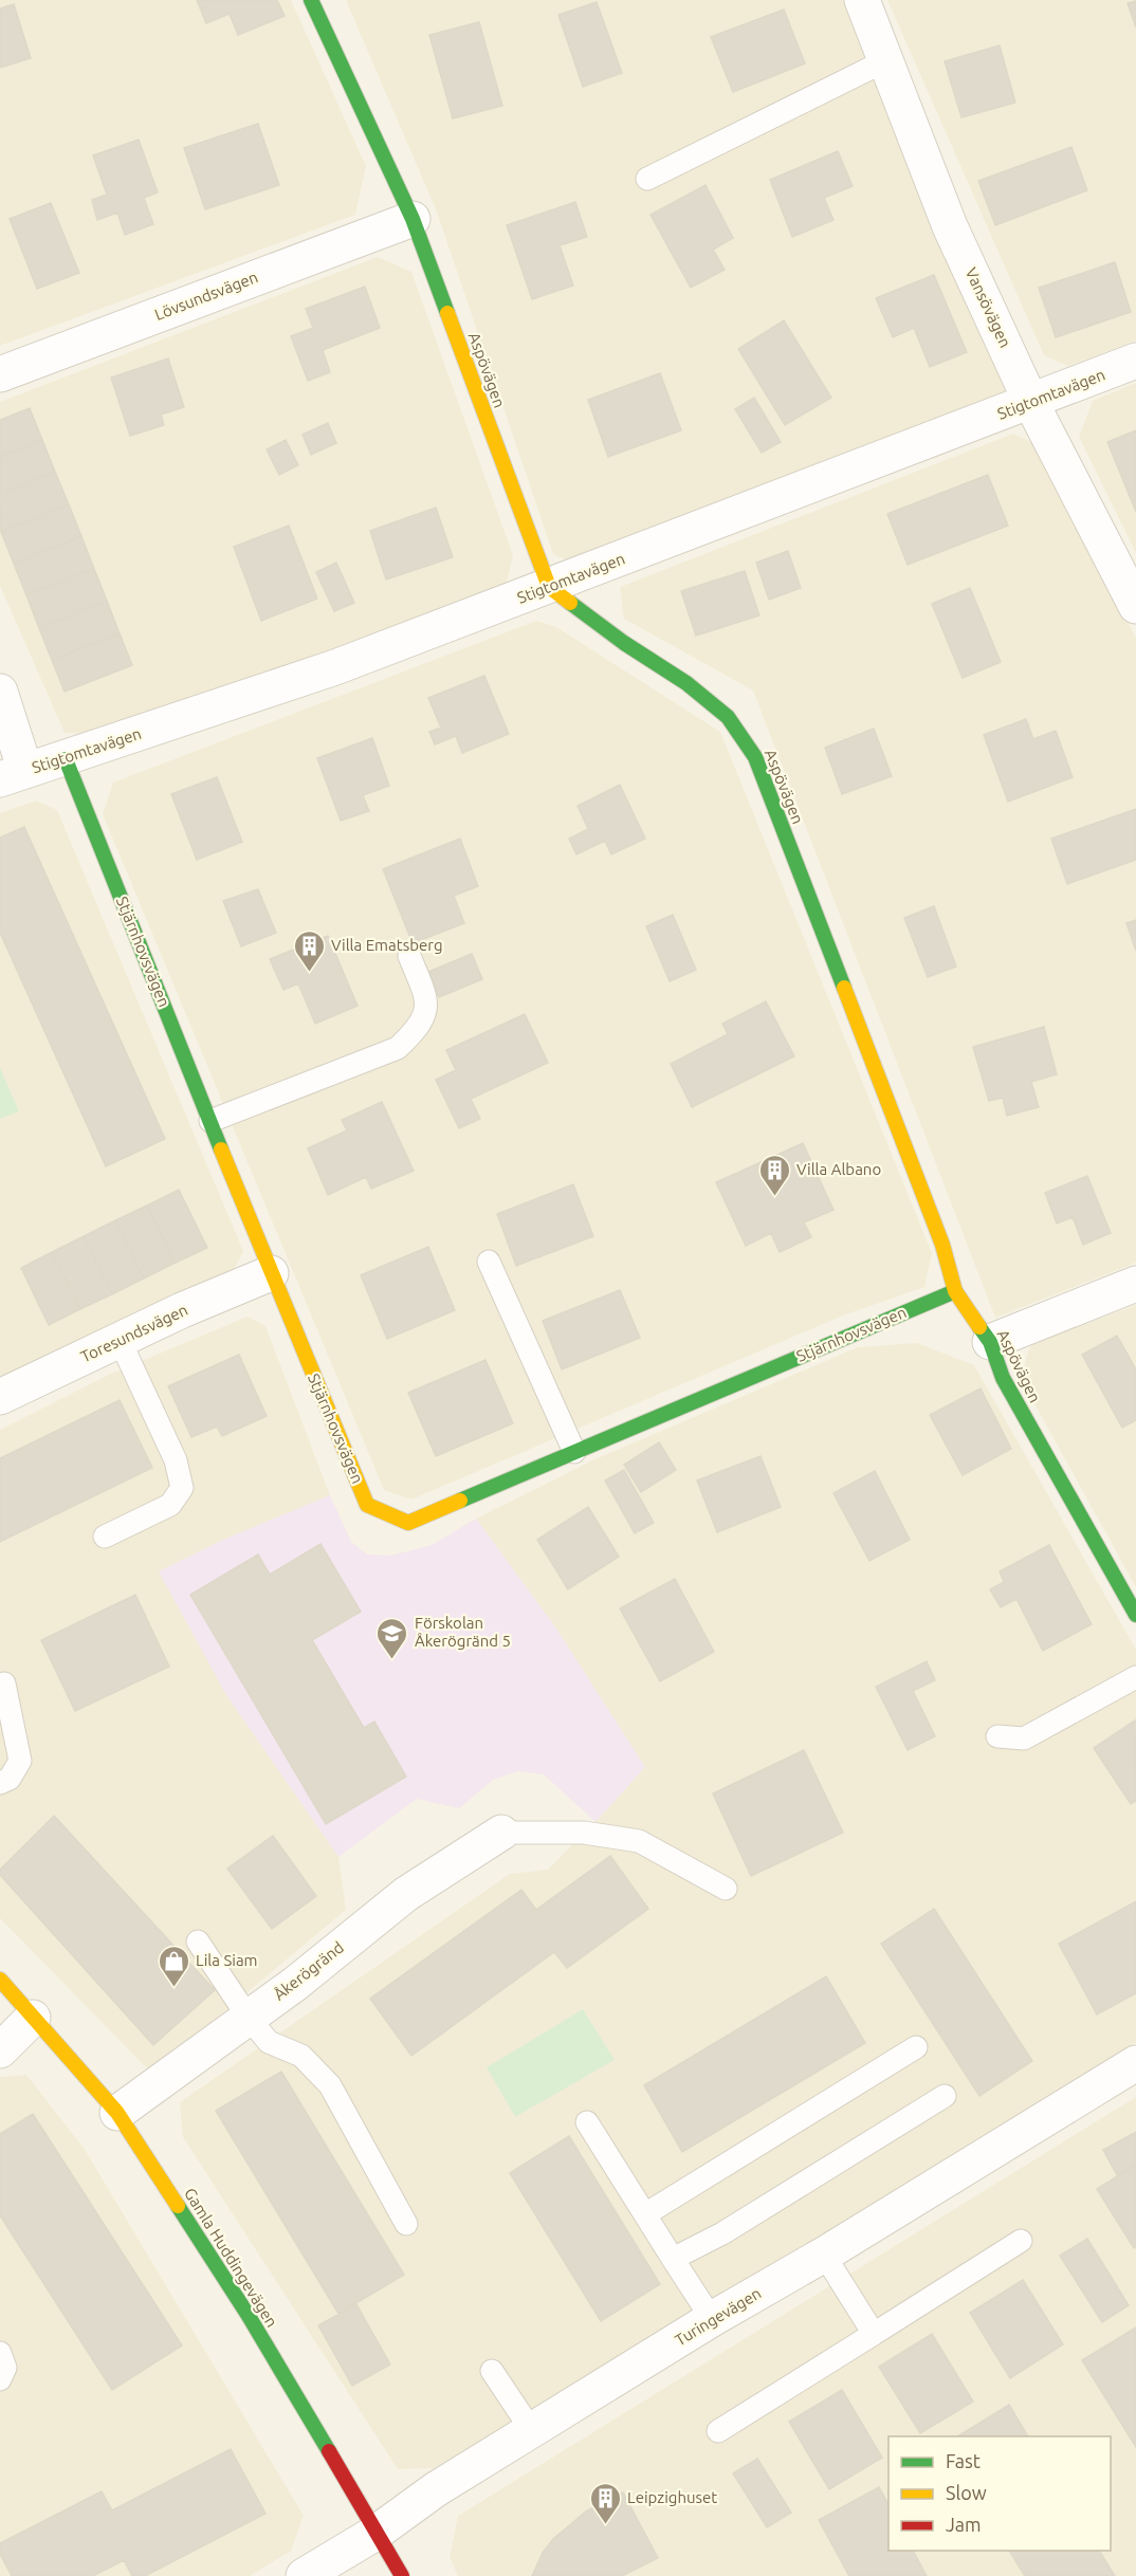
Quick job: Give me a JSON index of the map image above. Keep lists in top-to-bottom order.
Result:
{
  "streets": {
    "street": [
      "Lövsundsvägen",
      "Vansövägen",
      "Aspövägen",
      "Stigtomtavägen",
      "Stjärnhovsvägen",
      "Toresundsvägen",
      "Åkerögränd",
      "Gamla Huddingevägen",
      "Turingevägen"
    ]
  },
  "crossings": [
    ["Lövsundsvägen", "Aspövägen"],
    ["Vansövägen", "Stigtomtavägen"],
    ["Aspövägen", "Stigtomtavägen"],
    ["Aspövägen", "Stjärnhovsvägen"],
    ["Stigtomtavägen", "Stjärnhovsvägen"],
    ["Stjärnhovsvägen", "Toresundsvägen"],
    ["Åkerögränd", "Gamla Huddingevägen"],
    ["Gamla Huddingevägen", "Turingevägen"]
  ],
  "places": {
    "building": ["Villa Ematsberg", "Villa Albano", "Leipzighuset"],
    "school or university": ["Förskolan Åkerögränd 5"],
    "shop": ["Lila Siam"]
  },
  "legend": ["Fast", "Slow", "Jam"]
}
